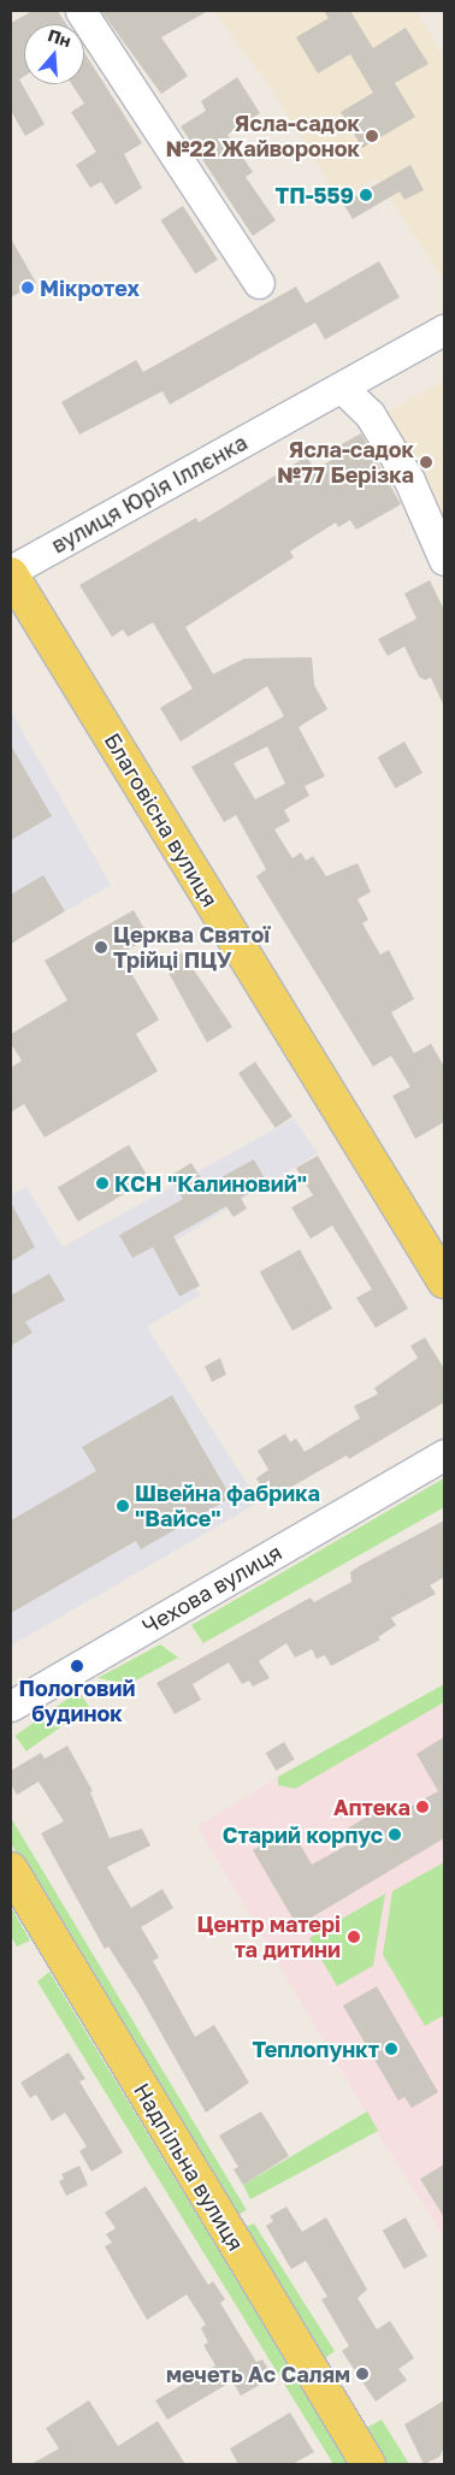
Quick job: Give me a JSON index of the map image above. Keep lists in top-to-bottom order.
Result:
{
  "streets": {
    "main road": ["Благовісна вулиця", "Надпільна вулиця"],
    "street": ["вулиця Юрія Іллєнка", "Чехова вулиця"]
  },
  "crossings": [
    ["вулиця Юрія Іллєнка", "Благовісна вулиця"]
  ],
  "places": [
    "Ясла-садок №22 Жайворонок",
    "ТП-559",
    "Мiкротех",
    "Ясла-садок №77 Берізка",
    "Церква Святої Трійці ПЦУ",
    "КСН \"Калиновий\"",
    "Швейна фабрика \"Вайсе\"",
    "Пологовий будинок",
    "Аптека",
    "Старий корпус",
    "Центр матері та дитини",
    "Теплопункт",
    "мечеть Ас Салям"
  ],
  "north": "top"
}
